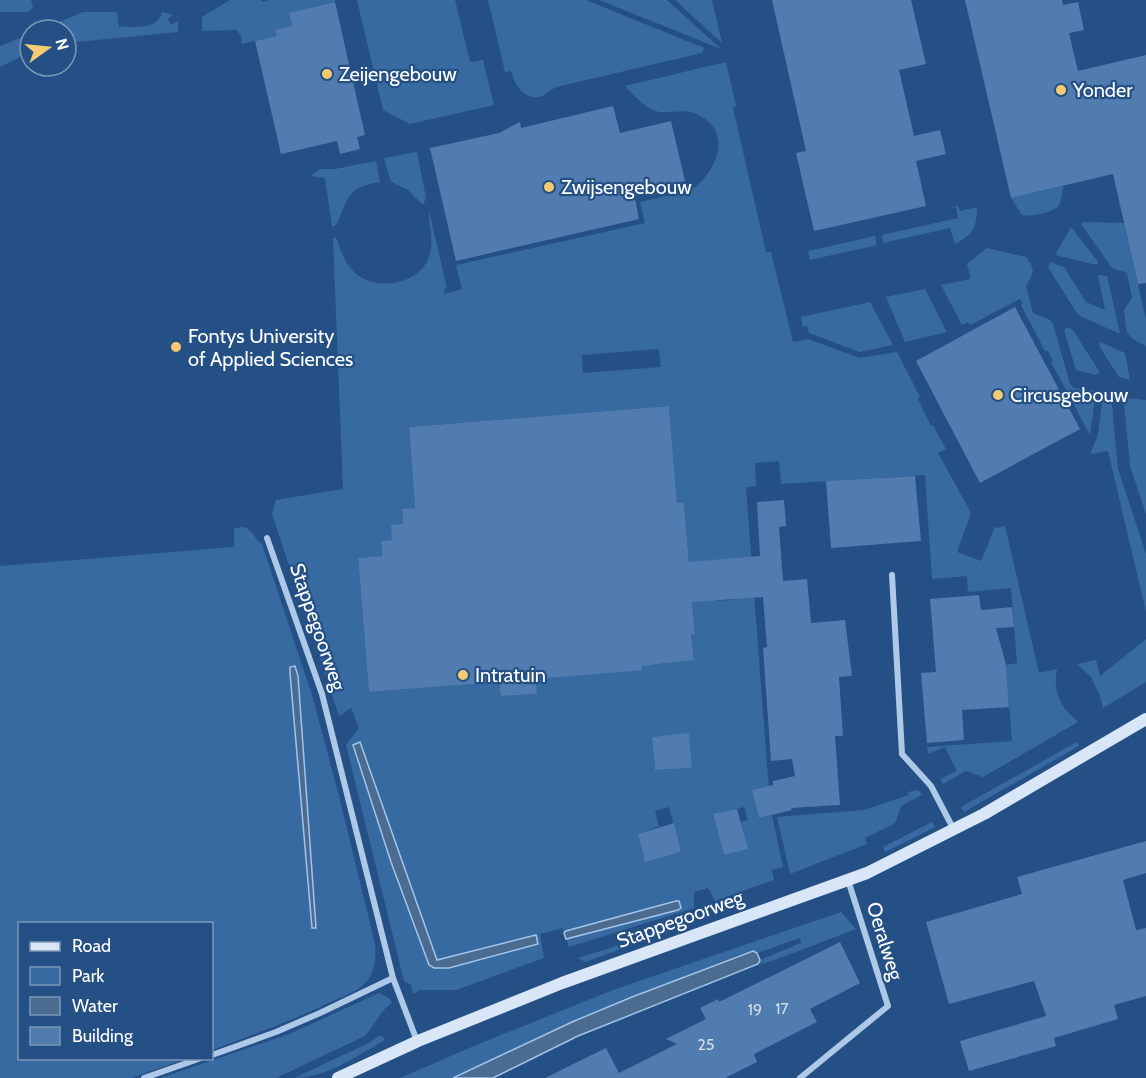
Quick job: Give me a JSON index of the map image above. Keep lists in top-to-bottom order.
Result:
{
  "streets": {
    "street": ["Stappegoorweg", "Oeralweg"]
  },
  "crossings": [
    ["Stappegoorweg", "Oeralweg"]
  ],
  "places": [
    "Zeijengebouw",
    "Yonder",
    "Zwijsengebouw",
    "Fontys University of Applied Sciences",
    "Circusgebouw",
    "Intratuin"
  ],
  "house_numbers": ["17", "19", "25"],
  "legend": [
    "Road",
    "Park",
    "Water",
    "Building"
  ],
  "north": "right"
}
